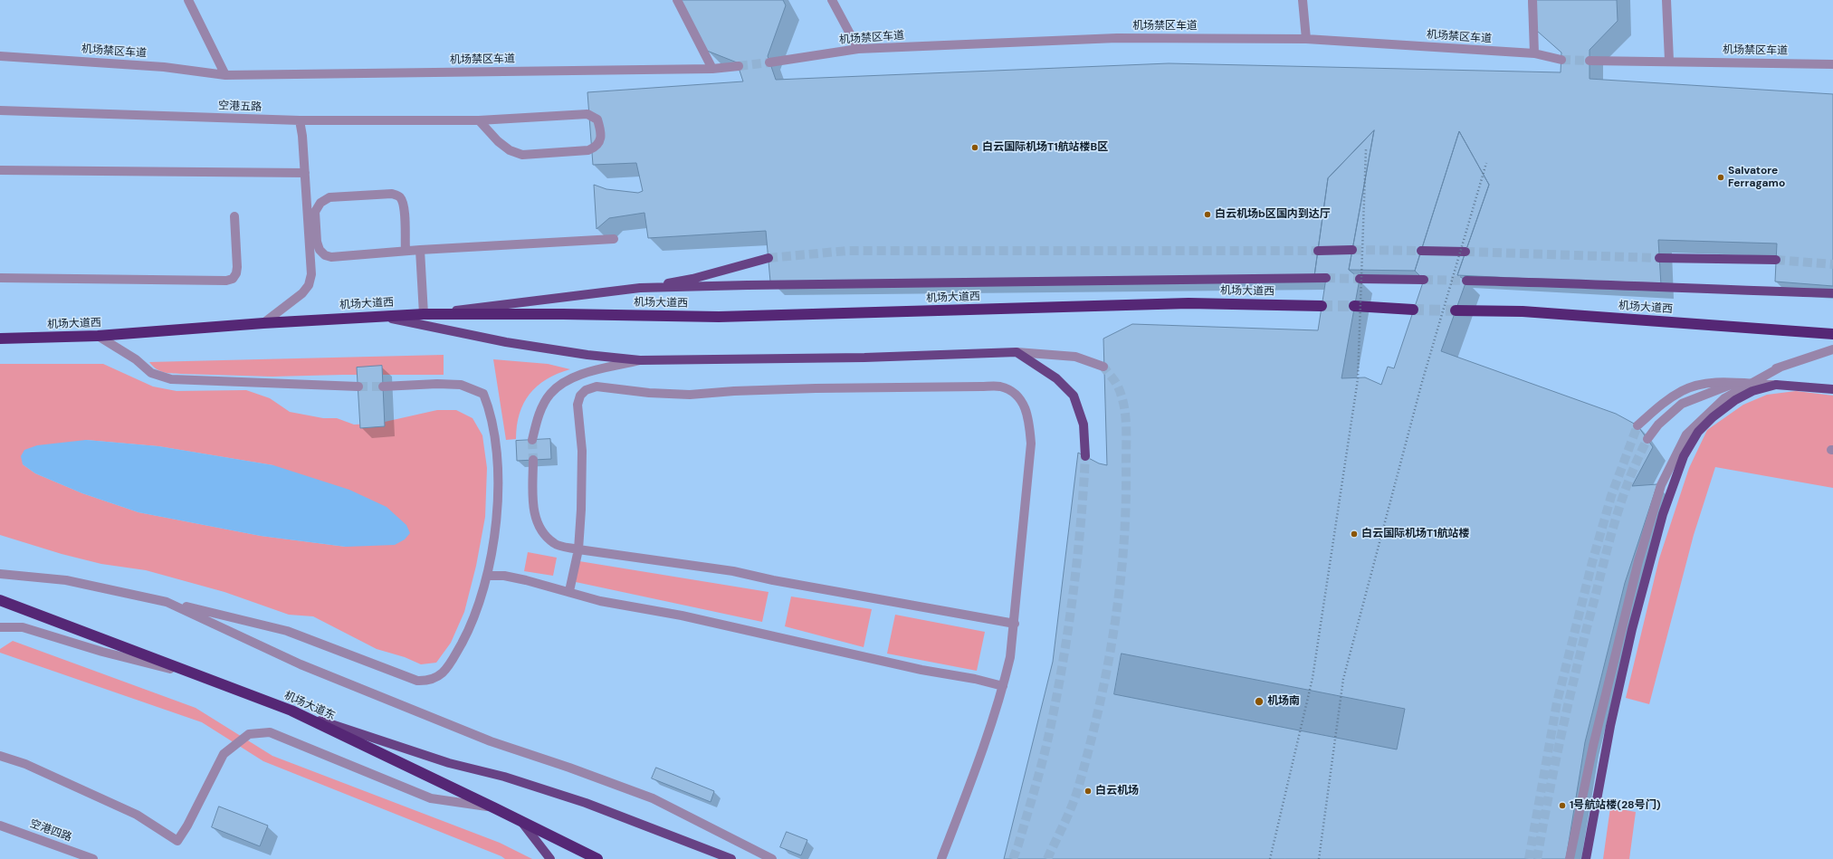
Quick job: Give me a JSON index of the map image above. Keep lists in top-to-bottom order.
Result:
{
  "streets": {
    "highway": ["机场大道西", "机场大道东"],
    "street": ["机场禁区车道", "空港五路", "空港四路"]
  },
  "places": [
    "白云国际机场T1航站楼B区",
    "Salvatore Ferragamo",
    "白云机场b区国内到达厅",
    "白云国际机场T1航站楼",
    "机场南",
    "白云机场",
    "1号航站楼(28号门)"
  ]
}
